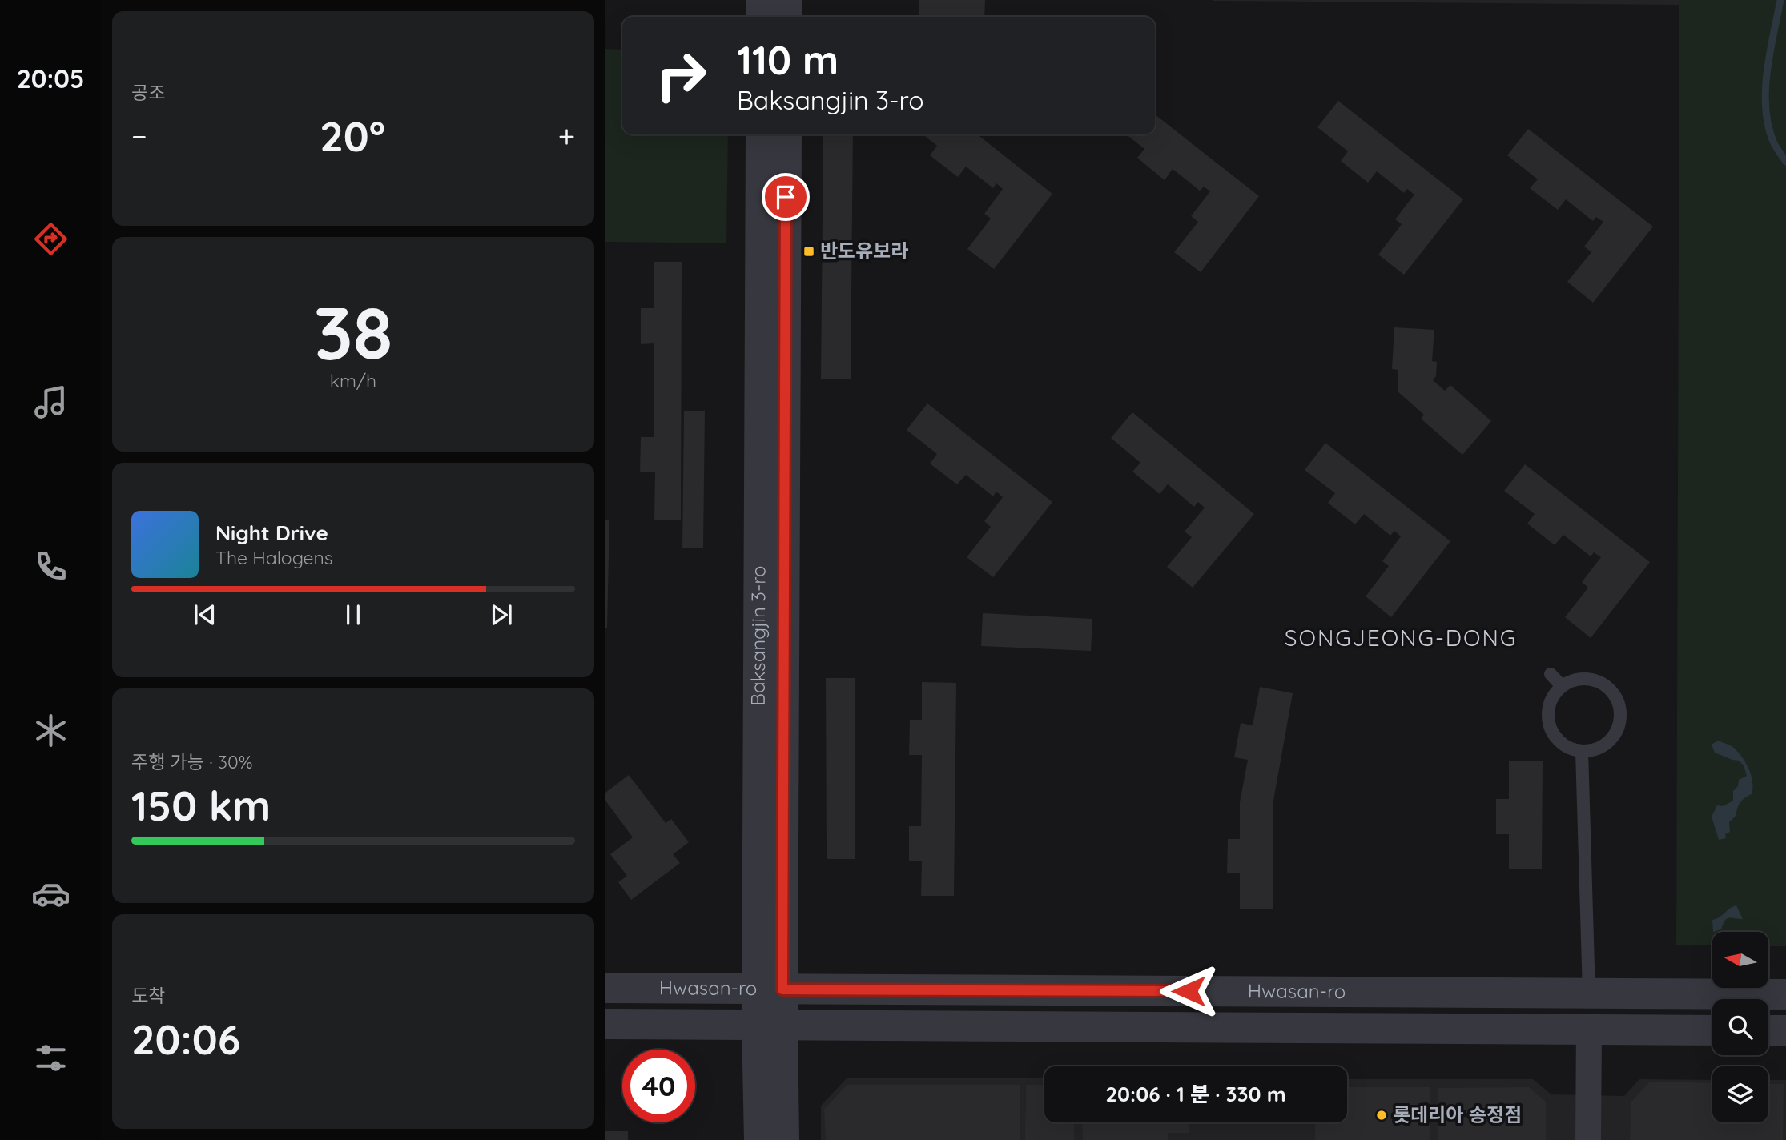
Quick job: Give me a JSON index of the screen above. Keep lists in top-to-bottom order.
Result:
{
  "streets": {
    "street": ["Baksangjin 3-ro", "Hwasan-ro"]
  },
  "crossings": [
    ["Baksangjin 3-ro", "Hwasan-ro"]
  ],
  "districts": ["SONGJEONG-DONG"],
  "places": {
    "transit": ["반도유보라"],
    "other": ["롯데리아 송정점"]
  },
  "north": "left",
  "page": {
    "tabs": "20:05",
    "tile": [
      "공조",
      ["38", "km/h"],
      ["주행 가능 · 30%", "150 km"],
      ["도착", "20:06"]
    ],
    "turn": ["110 m", "Baksangjin 3-ro"],
    "heat": ["−", "20°", "+"],
    "song": ["Night Drive", "The Halogens"],
    "limit": "40",
    "trip": "20:06 · 1 분 · 330 m"
  }
}
